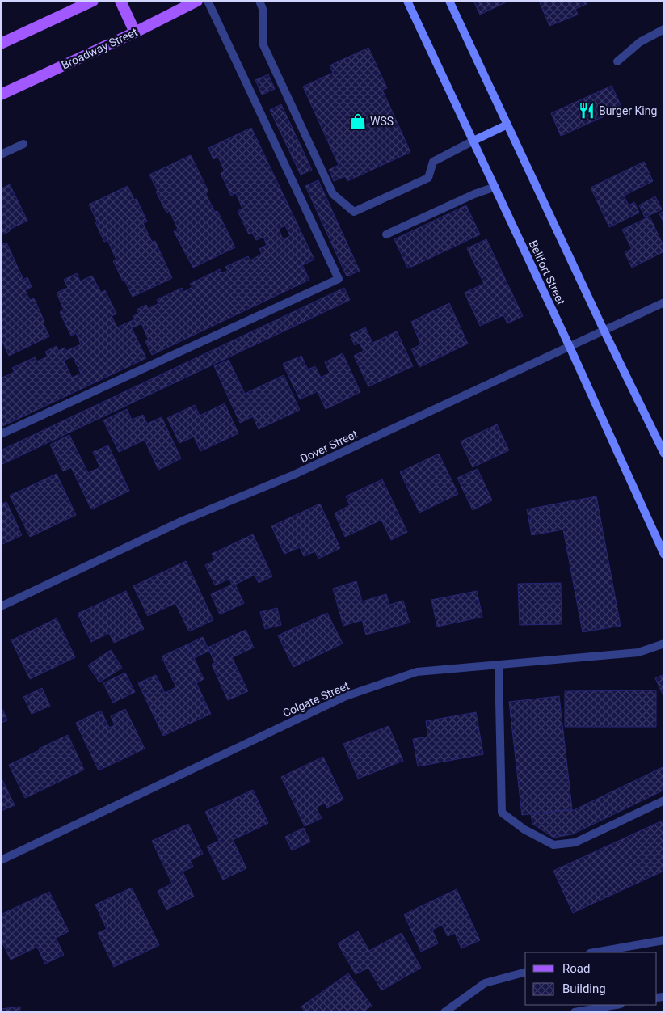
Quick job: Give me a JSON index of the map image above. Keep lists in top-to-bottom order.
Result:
{
  "streets": {
    "main road": ["Broadway Street", "Bellfort Street"],
    "street": ["Dover Street", "Colgate Street"]
  },
  "crossings": [
    ["Bellfort Street", "Dover Street"]
  ],
  "places": {
    "restaurant": ["Burger King"],
    "shop": ["WSS"]
  },
  "legend": ["Road", "Building"]
}
